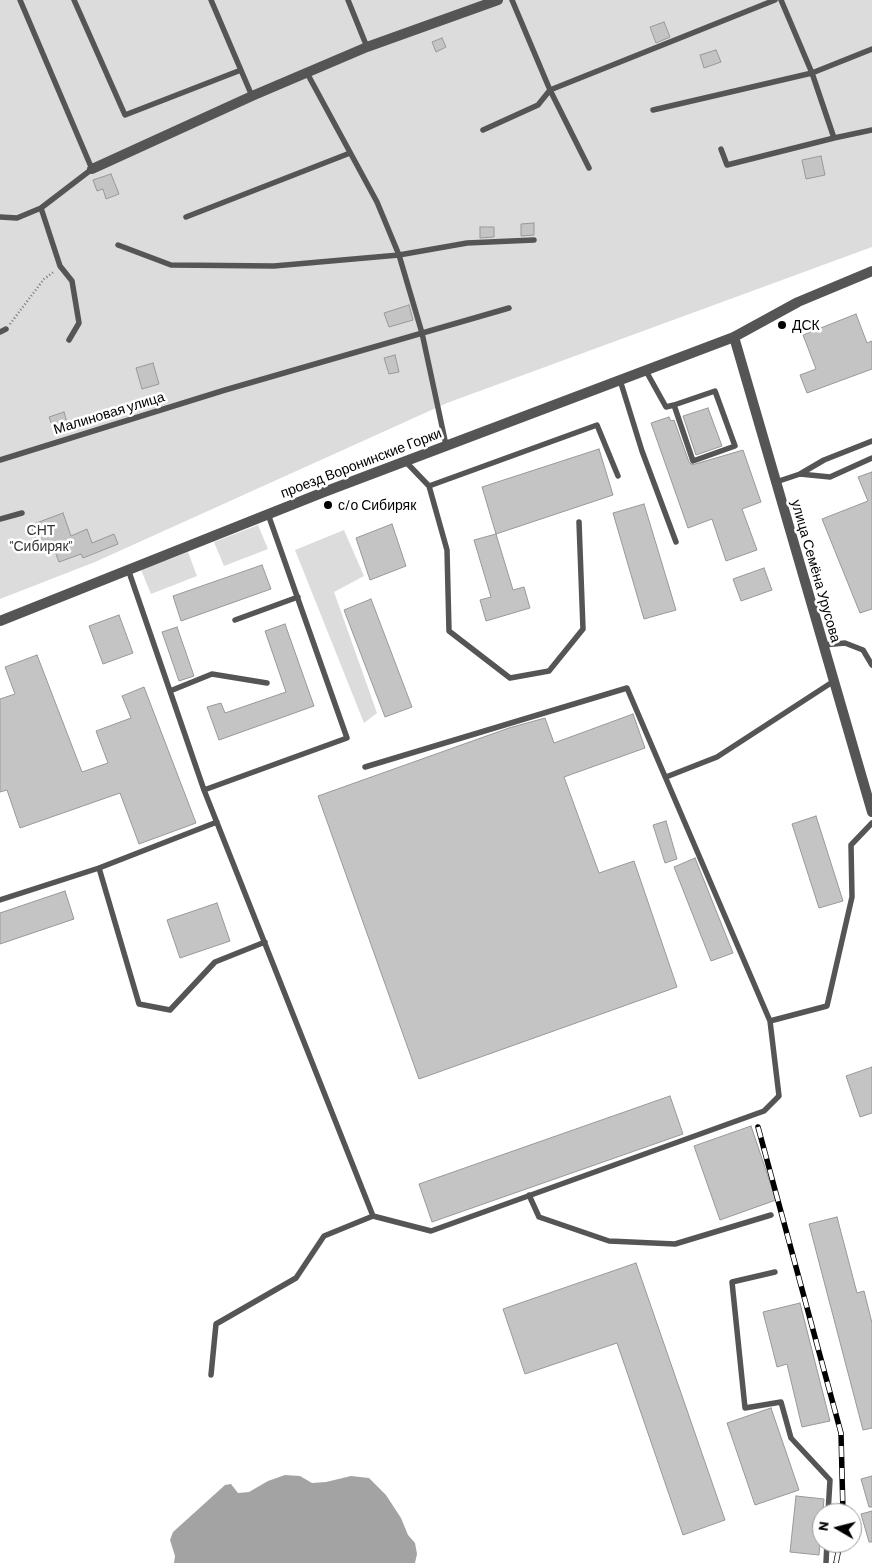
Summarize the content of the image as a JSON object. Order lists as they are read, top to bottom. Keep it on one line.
{"streets":{"street":["проезд Воронинские Горки","улица Семёна Урусова"],"lane":["Малиновая улица"]},"crossings":[["проезд Воронинские Горки","улица Семёна Урусова"]],"parks":["СНТ \"Сибиряк\""],"places":["ДСК","с/о Сибиряк"],"north":"left"}
